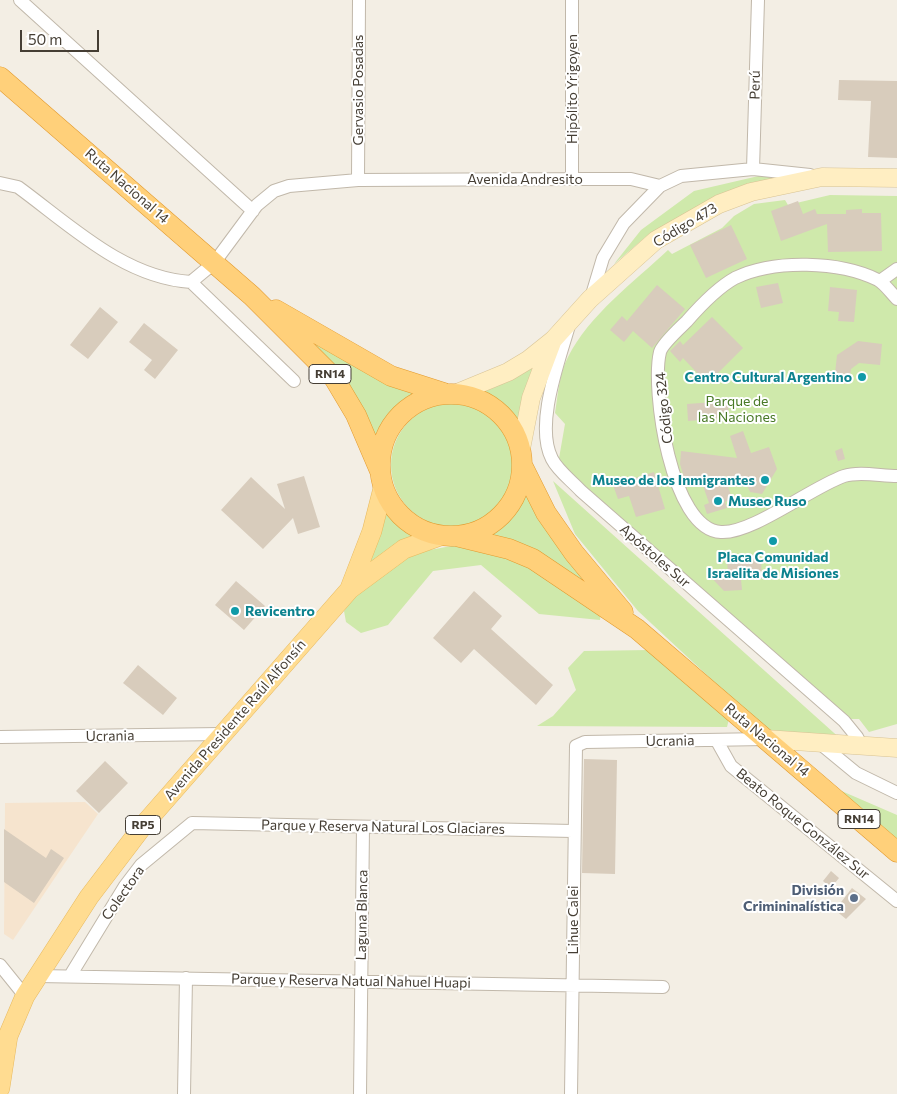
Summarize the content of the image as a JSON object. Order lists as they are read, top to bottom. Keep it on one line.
{"streets":{"highway":["Ruta Nacional 14","RN14"],"main road":["Código 473","Avenida Presidente Raúl Alfonsín","RP5"],"street":["Perú","Hipólito Yrigoyen","Gervasio Posadas","Avenida Andresito","Código 324","Apóstoles Sur","Ucrania","Beato Roque González Sur","Parque y Reserva Natural Los Glaciares","Colectora","Laguna Blanca","Lihue Calei","Parque y Reserva Natual Nahuel Huapi"]},"crossings":[["Hipólito Yrigoyen","Avenida Andresito"],["Gervasio Posadas","Avenida Andresito"],["Avenida Andresito","Ruta Nacional 14"],["Ruta Nacional 14","RN14"],["Ruta Nacional 14","Avenida Presidente Raúl Alfonsín"],["Ruta Nacional 14","Ucrania"],["Código 473","Apóstoles Sur"],["RN14","Avenida Presidente Raúl Alfonsín"],["Avenida Presidente Raúl Alfonsín","Ucrania"],["Avenida Presidente Raúl Alfonsín","Parque y Reserva Natual Nahuel Huapi"],["Ucrania","Beato Roque González Sur"],["Ucrania","Lihue Calei"],["Parque y Reserva Natural Los Glaciares","Colectora"],["Parque y Reserva Natural Los Glaciares","Laguna Blanca"],["Parque y Reserva Natural Los Glaciares","Lihue Calei"],["Colectora","Parque y Reserva Natual Nahuel Huapi"],["Laguna Blanca","Parque y Reserva Natual Nahuel Huapi"],["Lihue Calei","Parque y Reserva Natual Nahuel Huapi"]],"parks":["Parque de las Naciones"],"places":["Centro Cultural Argentino","Museo de los Inmigrantes","Museo Ruso","Placa Comunidad Israelita de Misiones","Revicentro","División Crimininalística"],"scale_bar":"50 m"}
